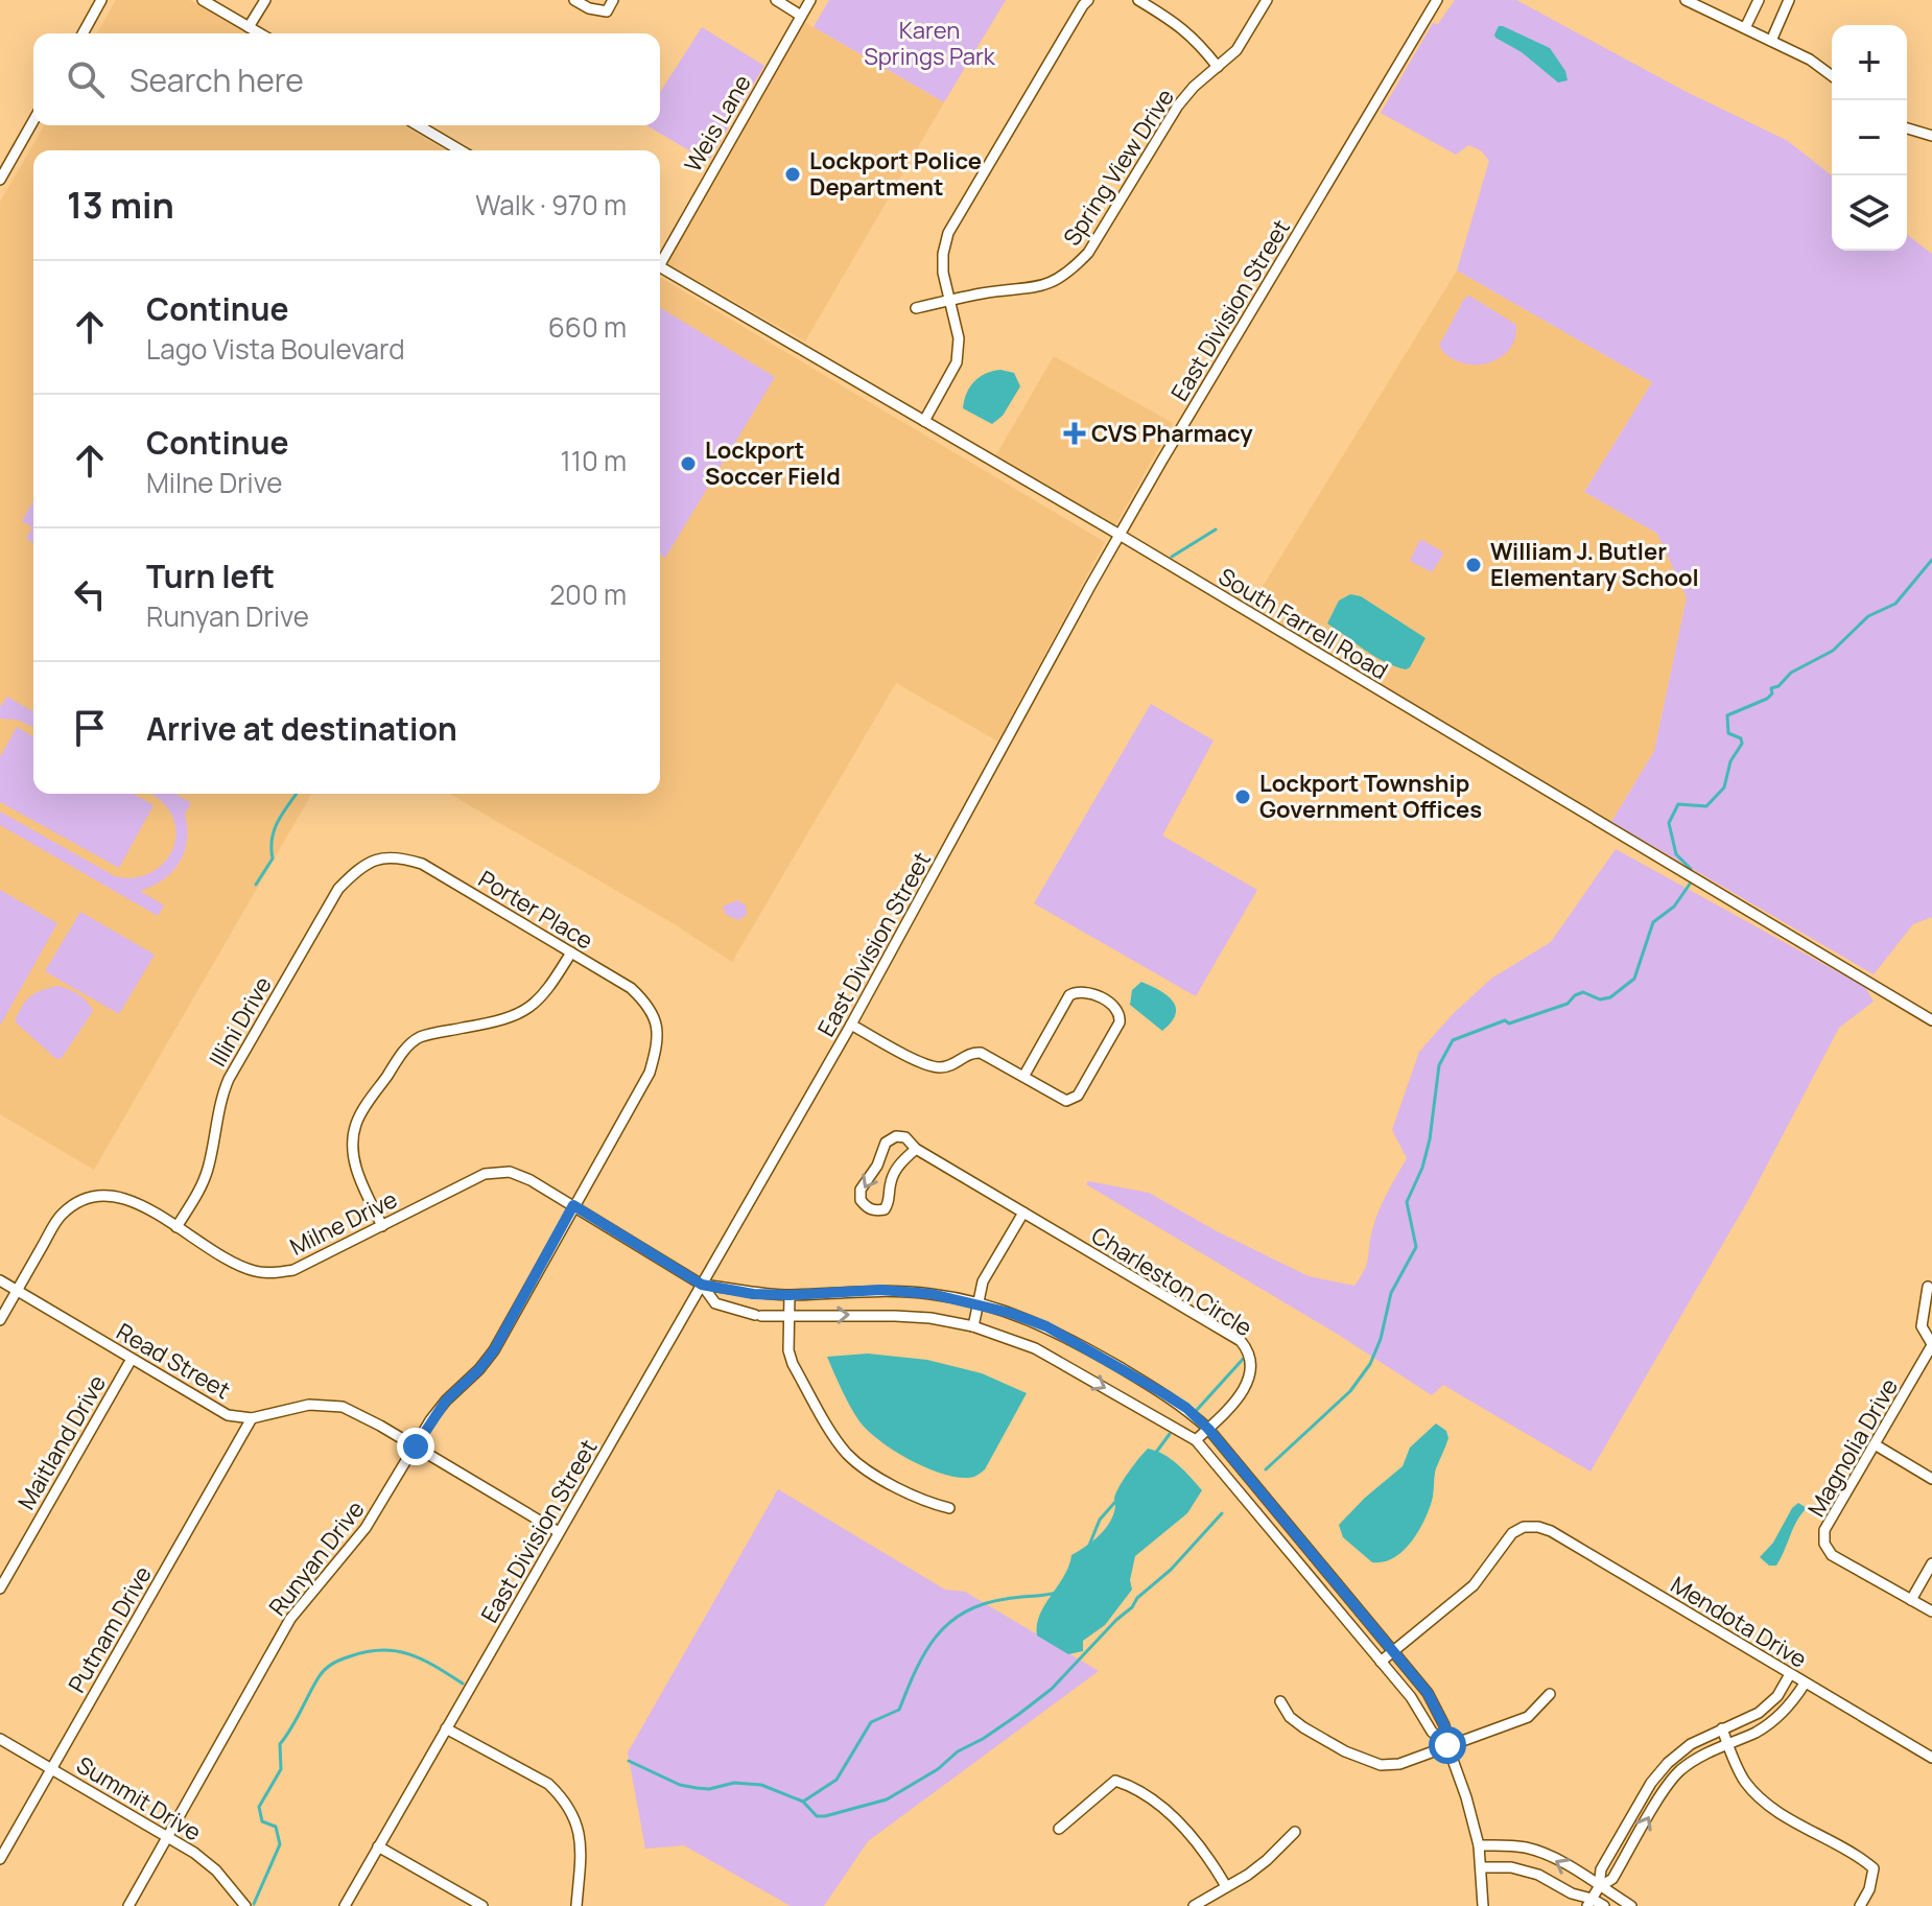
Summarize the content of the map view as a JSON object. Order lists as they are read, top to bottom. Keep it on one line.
{"streets":{"street":["Weis Lane","Spring View Drive","East Division Street","South Farrell Road","Porter Place","Illini Drive","Milne Drive","Charleston Circle","Read Street","Maitland Drive","Magnolia Drive","Runyan Drive","Mendota Drive","Putnam Drive","Summit Drive"]},"crossings":[["East Division Street","South Farrell Road"],["East Division Street","Milne Drive"],["East Division Street","Read Street"],["Porter Place","Illini Drive"],["Porter Place","Runyan Drive"],["Illini Drive","Milne Drive"],["Milne Drive","Read Street"],["Milne Drive","Runyan Drive"],["Read Street","Maitland Drive"],["Read Street","Runyan Drive"],["Read Street","Putnam Drive"],["Runyan Drive","Summit Drive"],["Putnam Drive","Summit Drive"]],"parks":["Karen Springs Park"],"places":{"other":["Lockport Police Department","Lockport Soccer Field","William J. Butler Elementary School","Lockport Township Government Offices"],"health":["CVS Pharmacy"]},"page":{"map_buttons":["+","−"],"search":"Search here","heading":["13 min","Walk · 970 m"],"list":[["Continue","Lago Vista Boulevard","660 m"],["Continue","Milne Drive","110 m"],["Turn left","Runyan Drive","200 m"],"Arrive at destination"]}}
